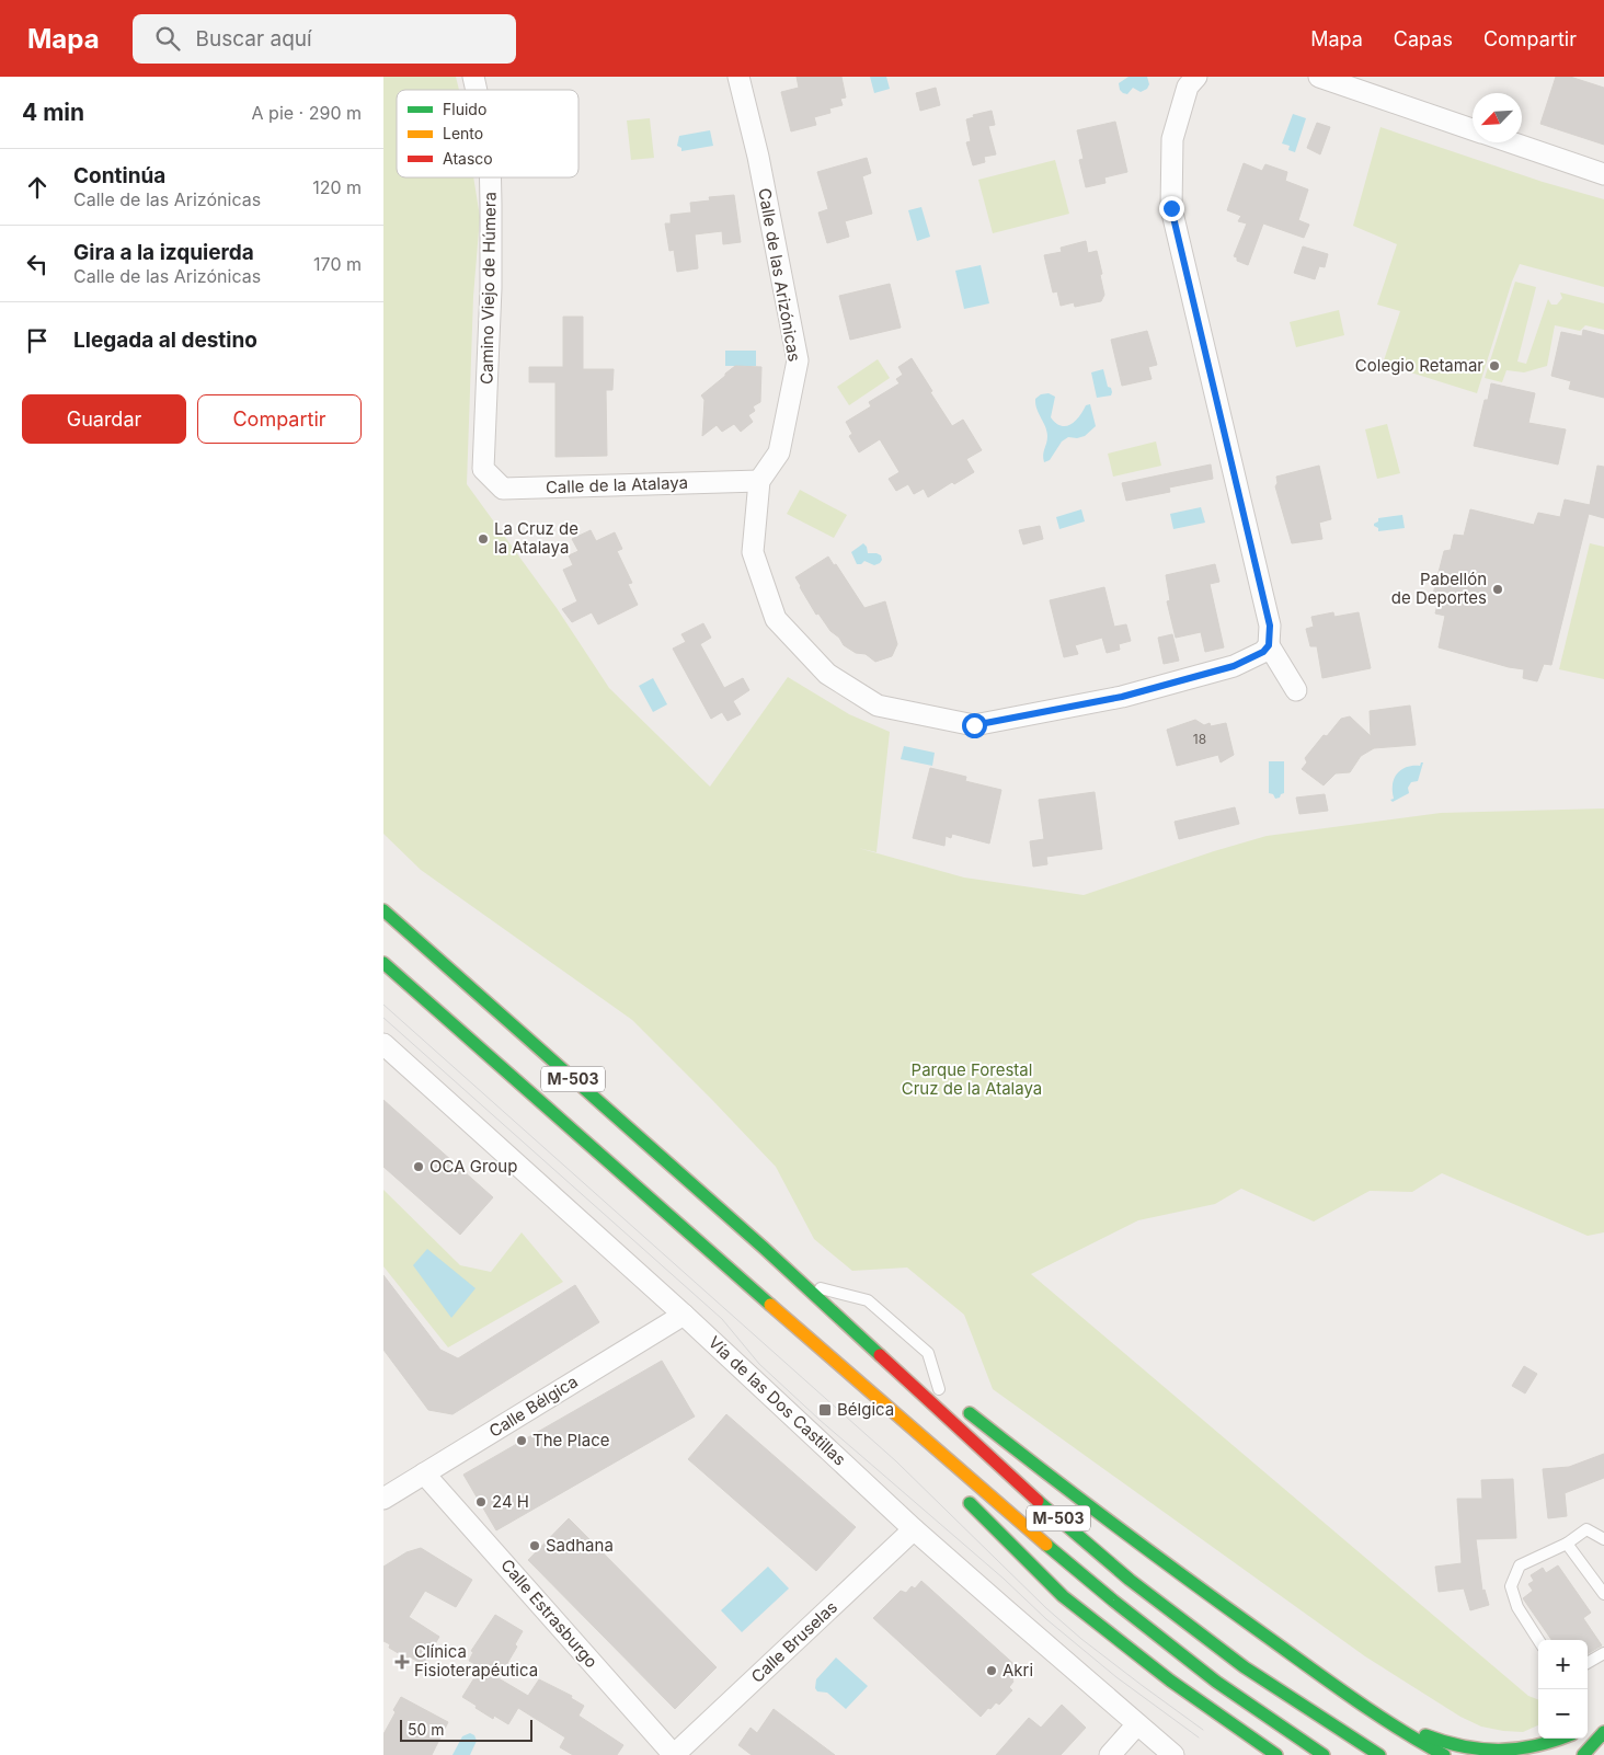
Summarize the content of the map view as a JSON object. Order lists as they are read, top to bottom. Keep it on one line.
{"streets":{"highway":["M-503"],"street":["Calle de las Arizónicas","Camino Viejo de Húmera","Calle de la Atalaya","Vía de las Dos Castillas","Calle Bélgica","Calle Estrasburgo","Calle Bruselas"]},"crossings":[["Calle de las Arizónicas","Calle de la Atalaya"],["Camino Viejo de Húmera","Calle de la Atalaya"],["Vía de las Dos Castillas","Calle Bélgica"],["Vía de las Dos Castillas","Calle Bruselas"],["Calle Bélgica","Calle Estrasburgo"],["Calle Estrasburgo","Calle Bruselas"]],"parks":["Parque Forestal Cruz de la Atalaya"],"places":{"other":["Colegio Retamar","La Cruz de la Atalaya","Pabellón de Deportes","OCA Group","The Place","24 H","Sadhana","Akri"],"transit":["Bélgica"],"health":["Clínica Fisioterapéutica"]},"house_numbers":["18"],"legend":["Fluido","Lento","Atasco"],"scale_bar":"50 m","north":"bottom left","page":{"header":"Mapa","search":"Buscar aquí","nav":["Mapa","Capas","Compartir"],"heading":["4 min","A pie · 290 m"],"list":[["Continúa","Calle de las Arizónicas","120 m"],["Gira a la izquierda","Calle de las Arizónicas","170 m"],"Llegada al destino"],"buttons":["Guardar","Compartir"],"map_buttons":["+","−"],"scale":"50 m"}}
